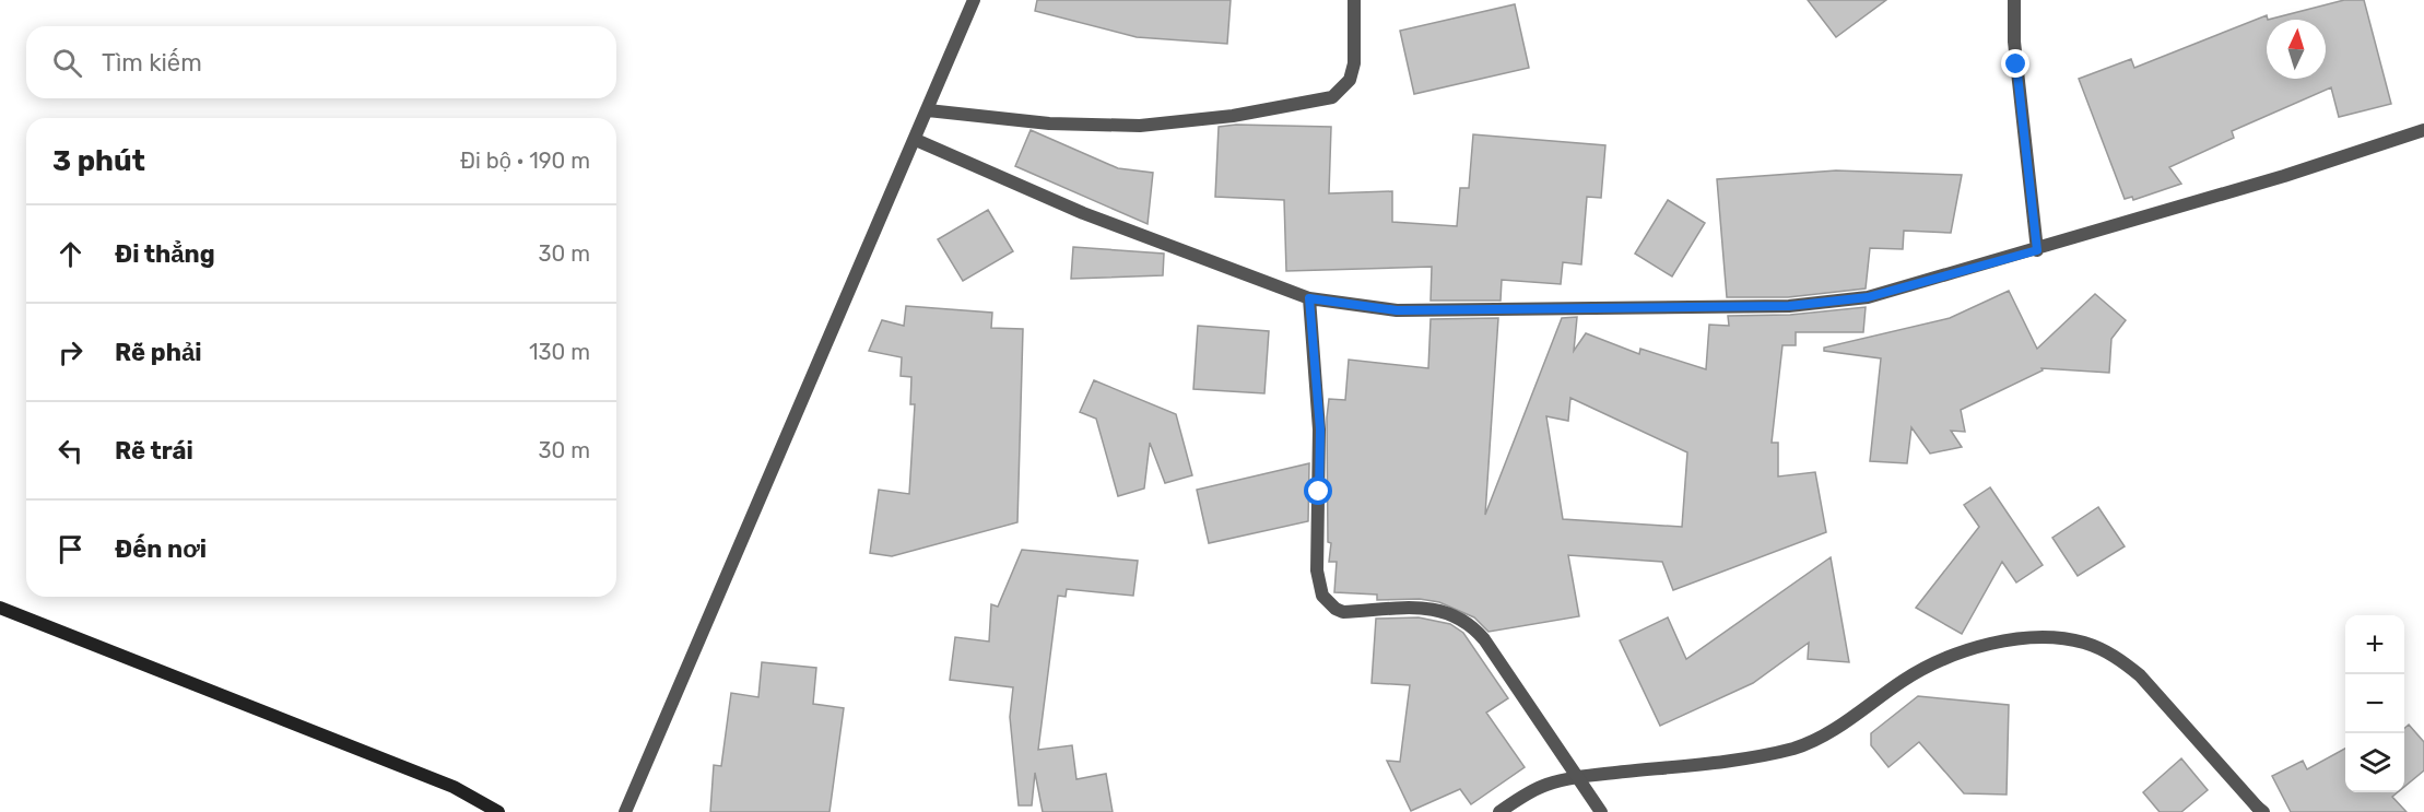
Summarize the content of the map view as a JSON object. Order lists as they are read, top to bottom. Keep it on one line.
{"north":"top","page":{"search":"Tìm kiếm","heading":["3 phút","Đi bộ · 190 m"],"list":[["Đi thẳng","30 m"],["Rẽ phải","130 m"],["Rẽ trái","30 m"],"Đến nơi"],"map_buttons":["+","−"]}}
